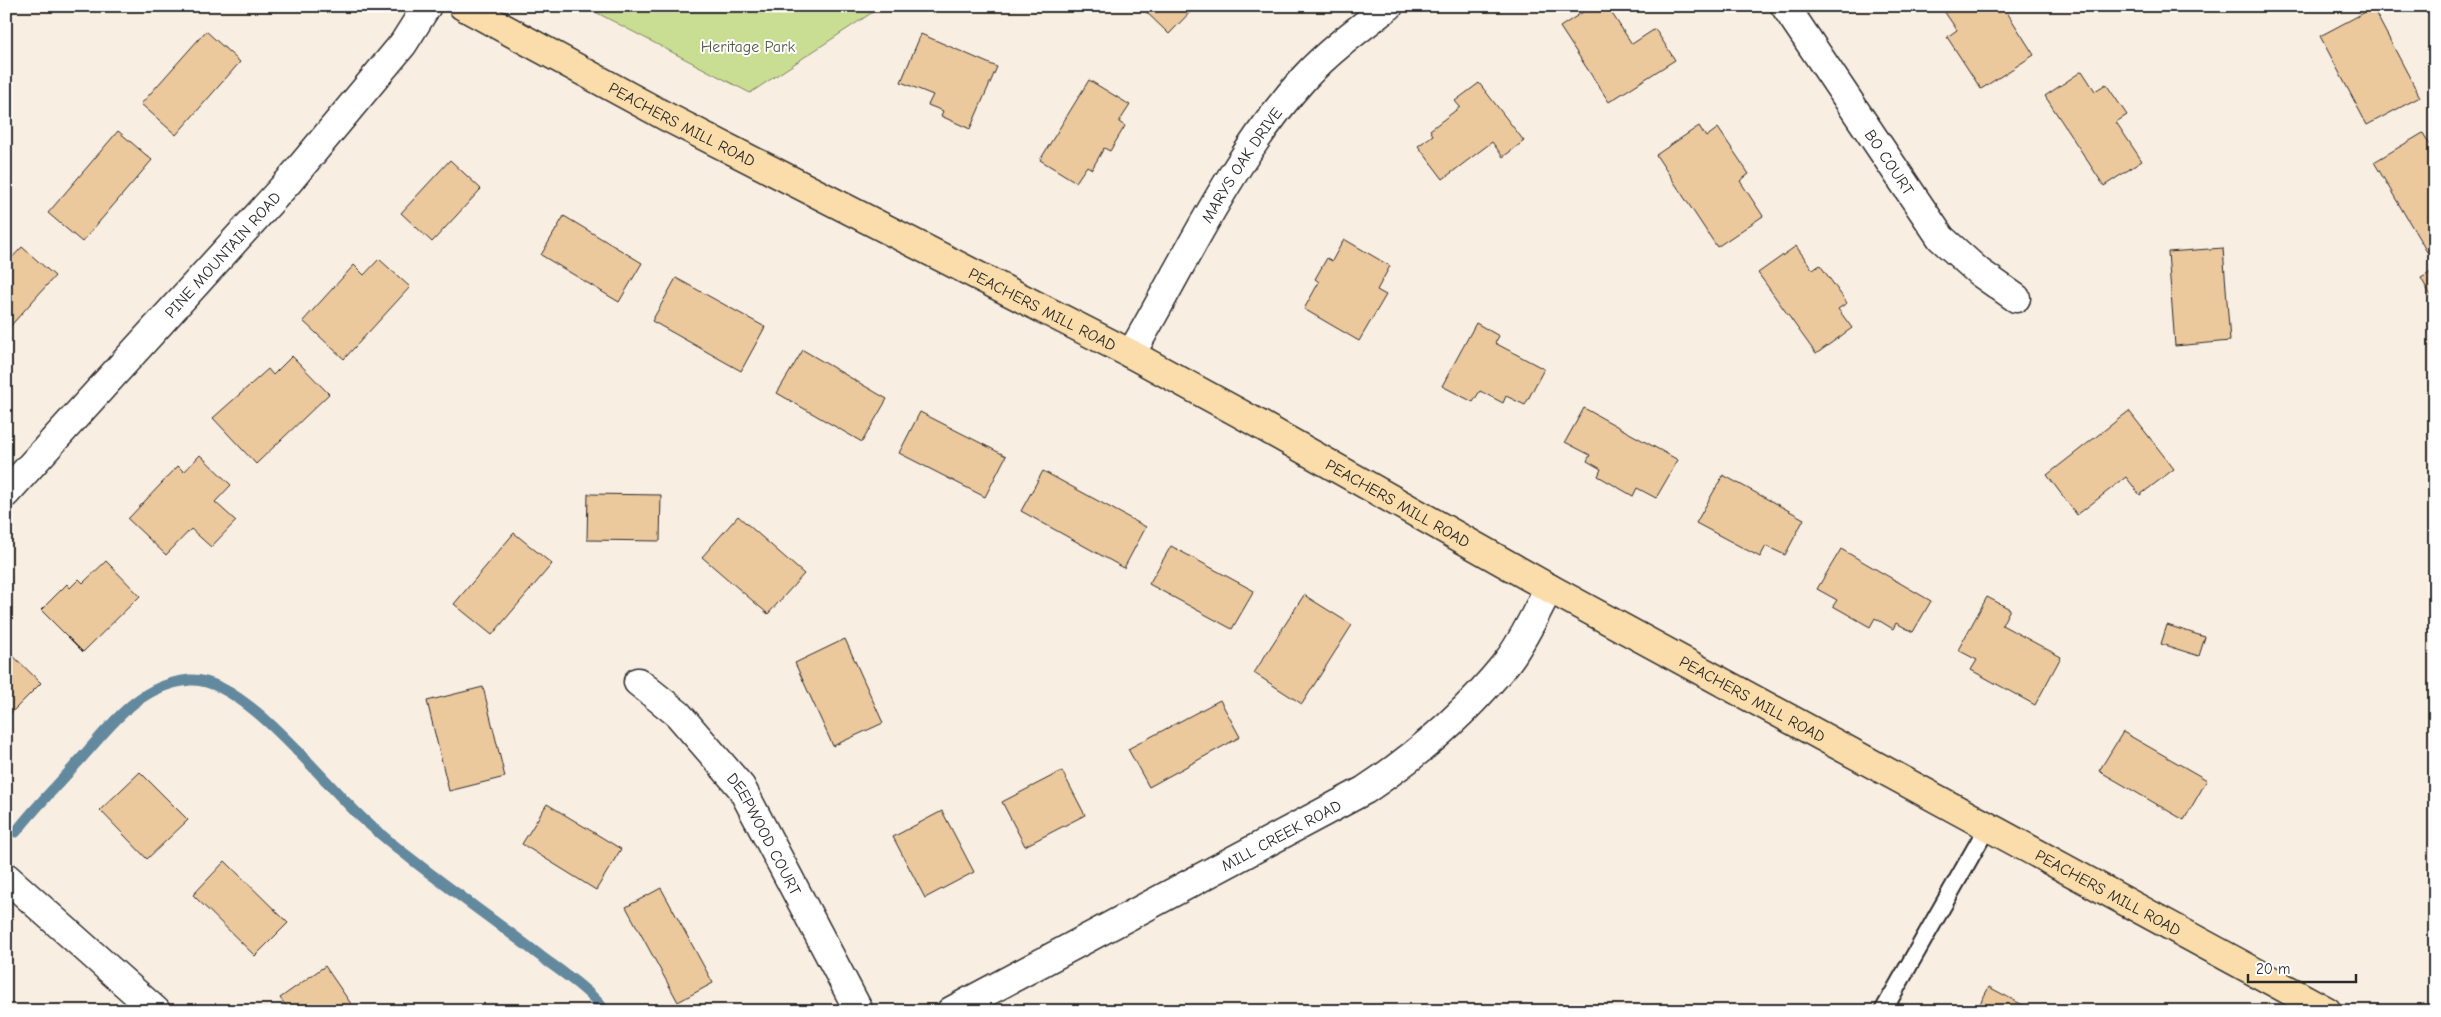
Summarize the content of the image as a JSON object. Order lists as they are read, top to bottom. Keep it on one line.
{"streets":{"main road":["PEACHERS MILL ROAD"],"street":["BO COURT","MARYS OAK DRIVE","PINE MOUNTAIN ROAD","DEEPWOOD COURT","MILL CREEK ROAD"]},"crossings":[["PEACHERS MILL ROAD","MARYS OAK DRIVE"],["PEACHERS MILL ROAD","MILL CREEK ROAD"]],"parks":["Heritage Park"],"scale_bar":"20 m"}
